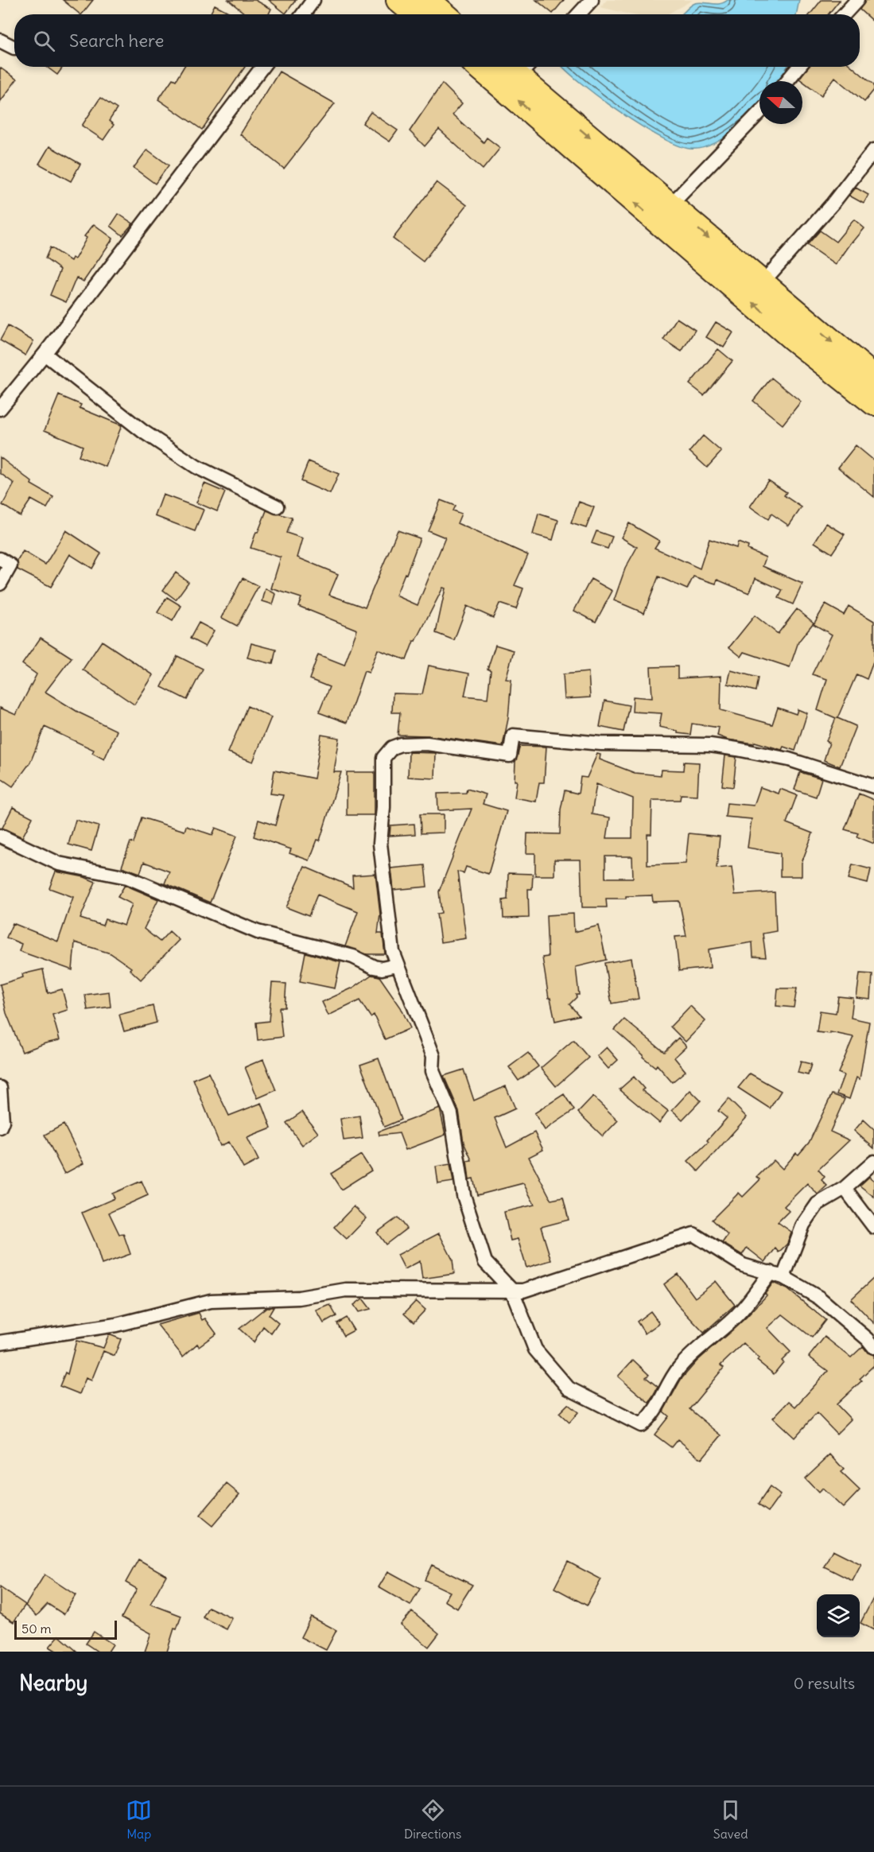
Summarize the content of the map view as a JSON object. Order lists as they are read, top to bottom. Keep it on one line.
{"scale_bar":"50 m","north":"left","page":{"search":"Search here","scale":"50 m","heading":["Nearby","0 results"],"nav":["Map","Directions","Saved"]}}
